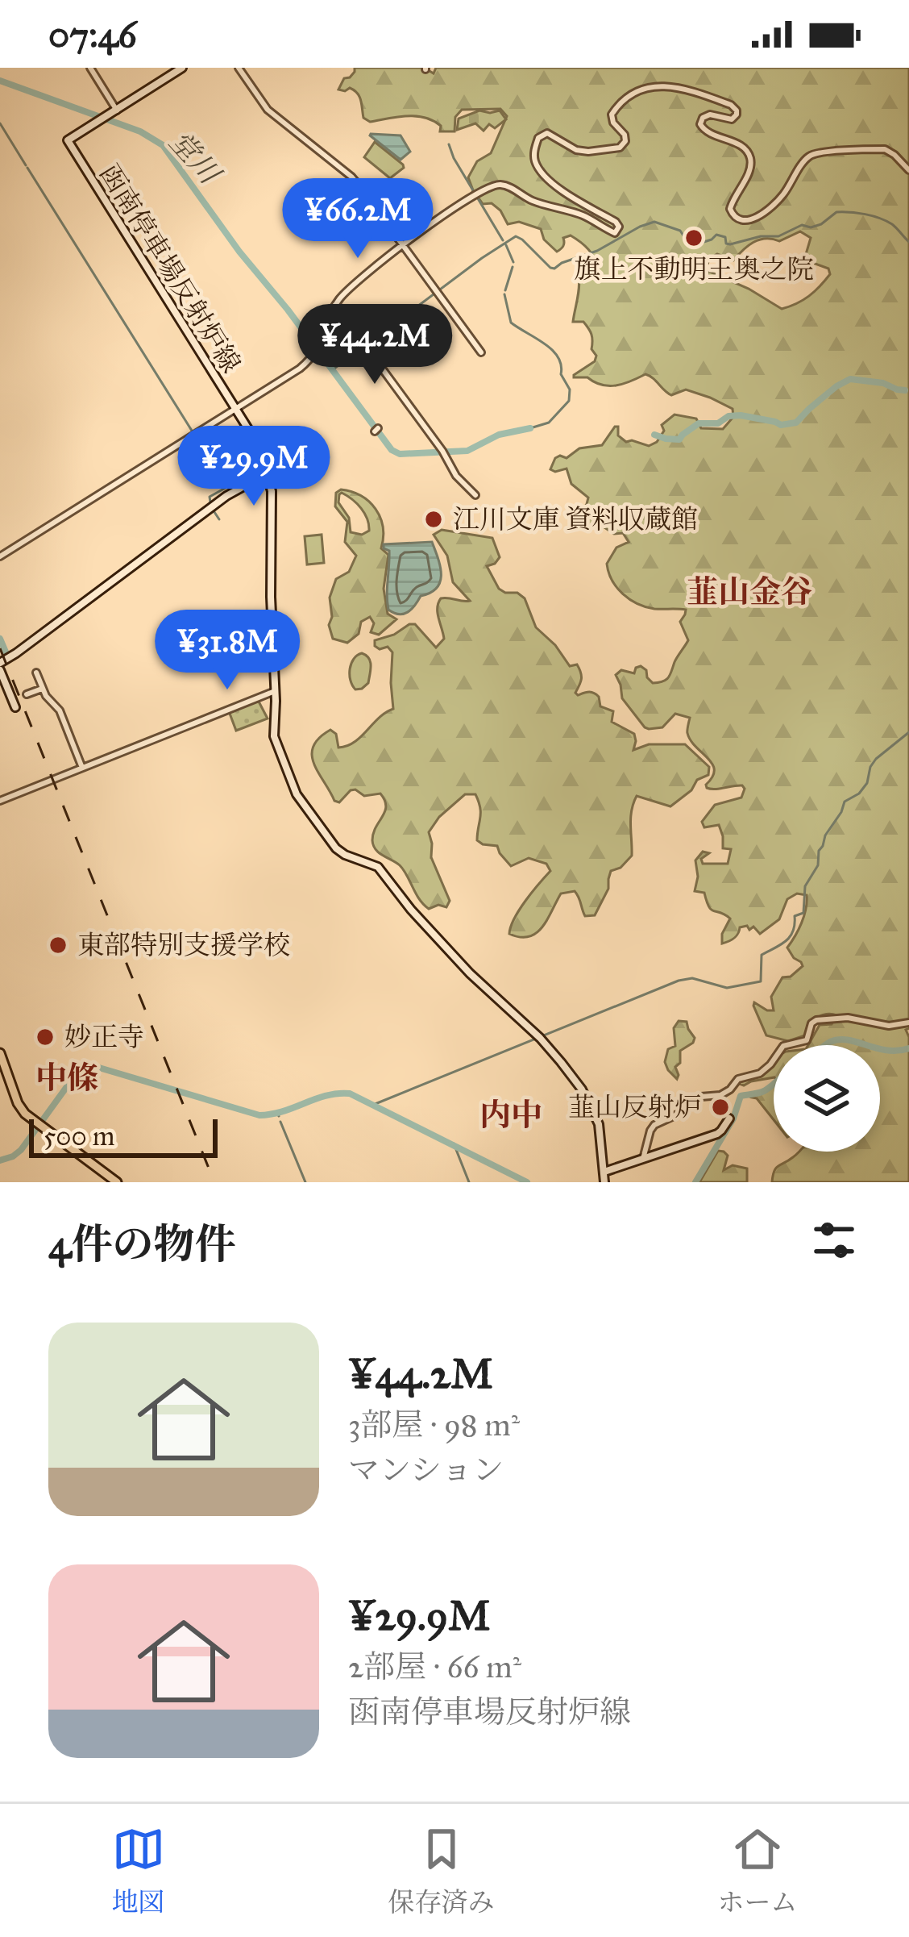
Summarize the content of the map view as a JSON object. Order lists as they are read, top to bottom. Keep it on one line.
{"streets":{"main road":["函南停車場反射炉線"]},"districts":["韮山金谷","中條","内中"],"water":["堂川"],"places":["旗上不動明王奥之院","江川文庫 資料収蔵館","東部特別支援学校","妙正寺","韮山反射炉"],"scale_bar":"500 m","page":{"status":"07:46","price":["¥66.2M","¥44.2M","¥29.9M","¥31.8M"],"scale":"500 m","heading":"4件の物件","list":[{"name":"¥44.2M","note":"3部屋 · 98 m² · マンション"},{"name":"¥29.9M","note":"2部屋 · 66 m² · 函南停車場反射炉線"}],"tabs":["地図","保存済み","ホーム"]}}
